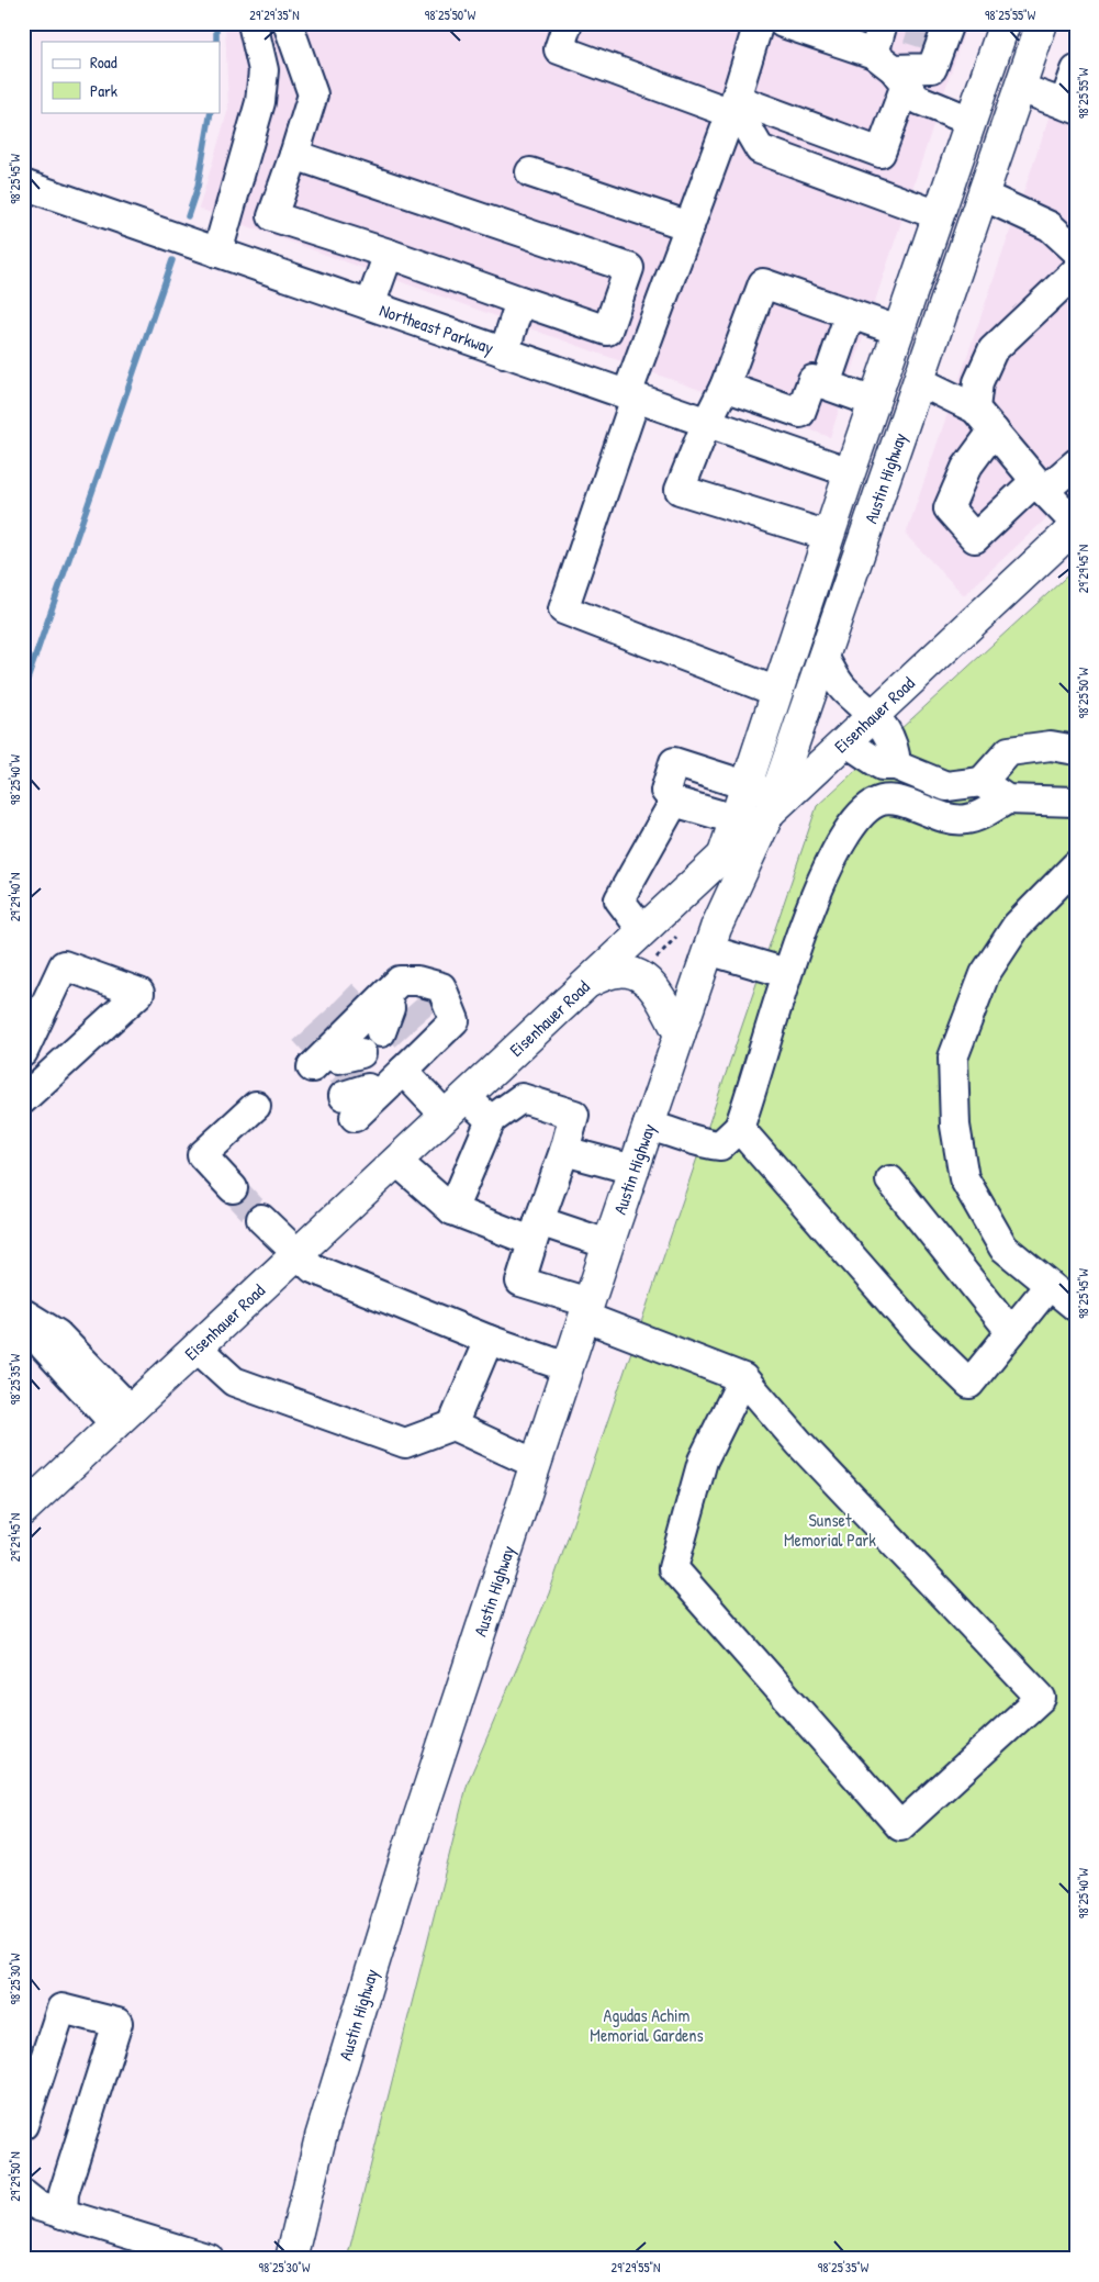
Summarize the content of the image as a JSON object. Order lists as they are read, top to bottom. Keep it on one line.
{"streets":{"main road":["Austin Highway","Eisenhauer Road"],"street":["Northeast Parkway"]},"crossings":[["Northeast Parkway","Austin Highway"],["Austin Highway","Eisenhauer Road"]],"parks":["Sunset Memorial Park","Agudas Achim Memorial Gardens"],"legend":["Road","Park"],"coordinates":["29°29'35\"N","98°25'50\"W","98°25'55\"W","98°25'45\"W","29°29'45\"N","98°25'40\"W","29°29'40\"N","98°25'35\"W","98°25'30\"W","29°29'50\"N","29°29'55\"N"]}
